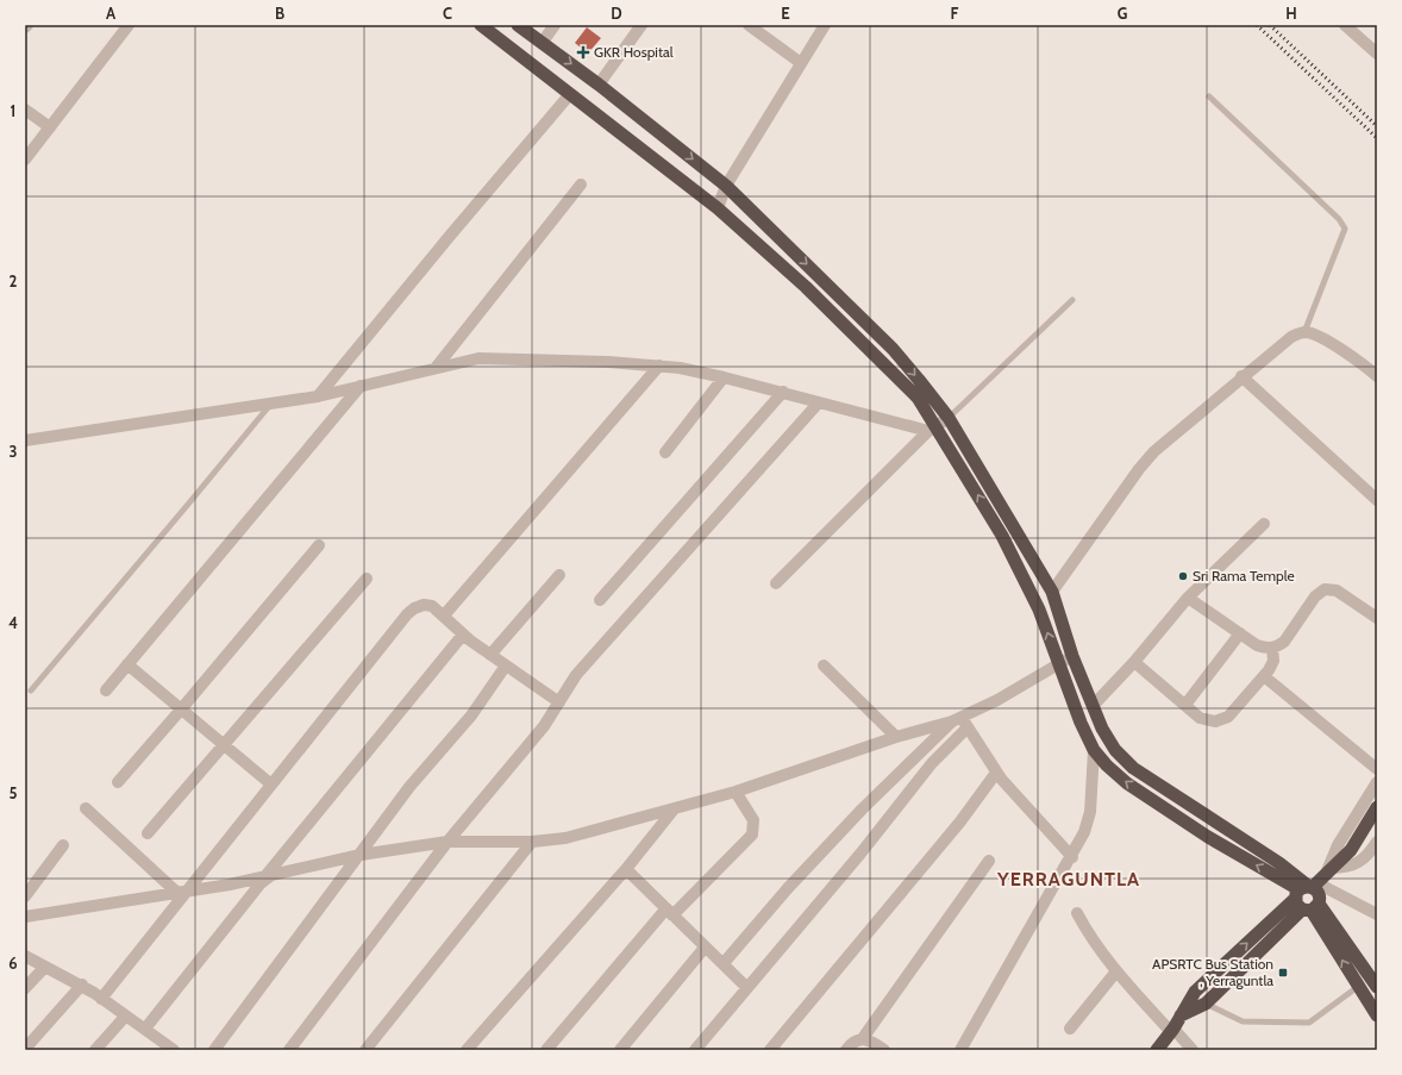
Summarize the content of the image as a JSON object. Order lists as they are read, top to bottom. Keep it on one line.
{"districts":["YERRAGUNTLA"],"places":{"health":["GKR Hospital"],"other":["Sri Rama Temple"],"transit":["APSRTC Bus Station , Yerraguntla"]},"grid":{"columns":["A","B","C","D","E","F","G","H"],"rows":["1","2","3","4","5","6"]}}
